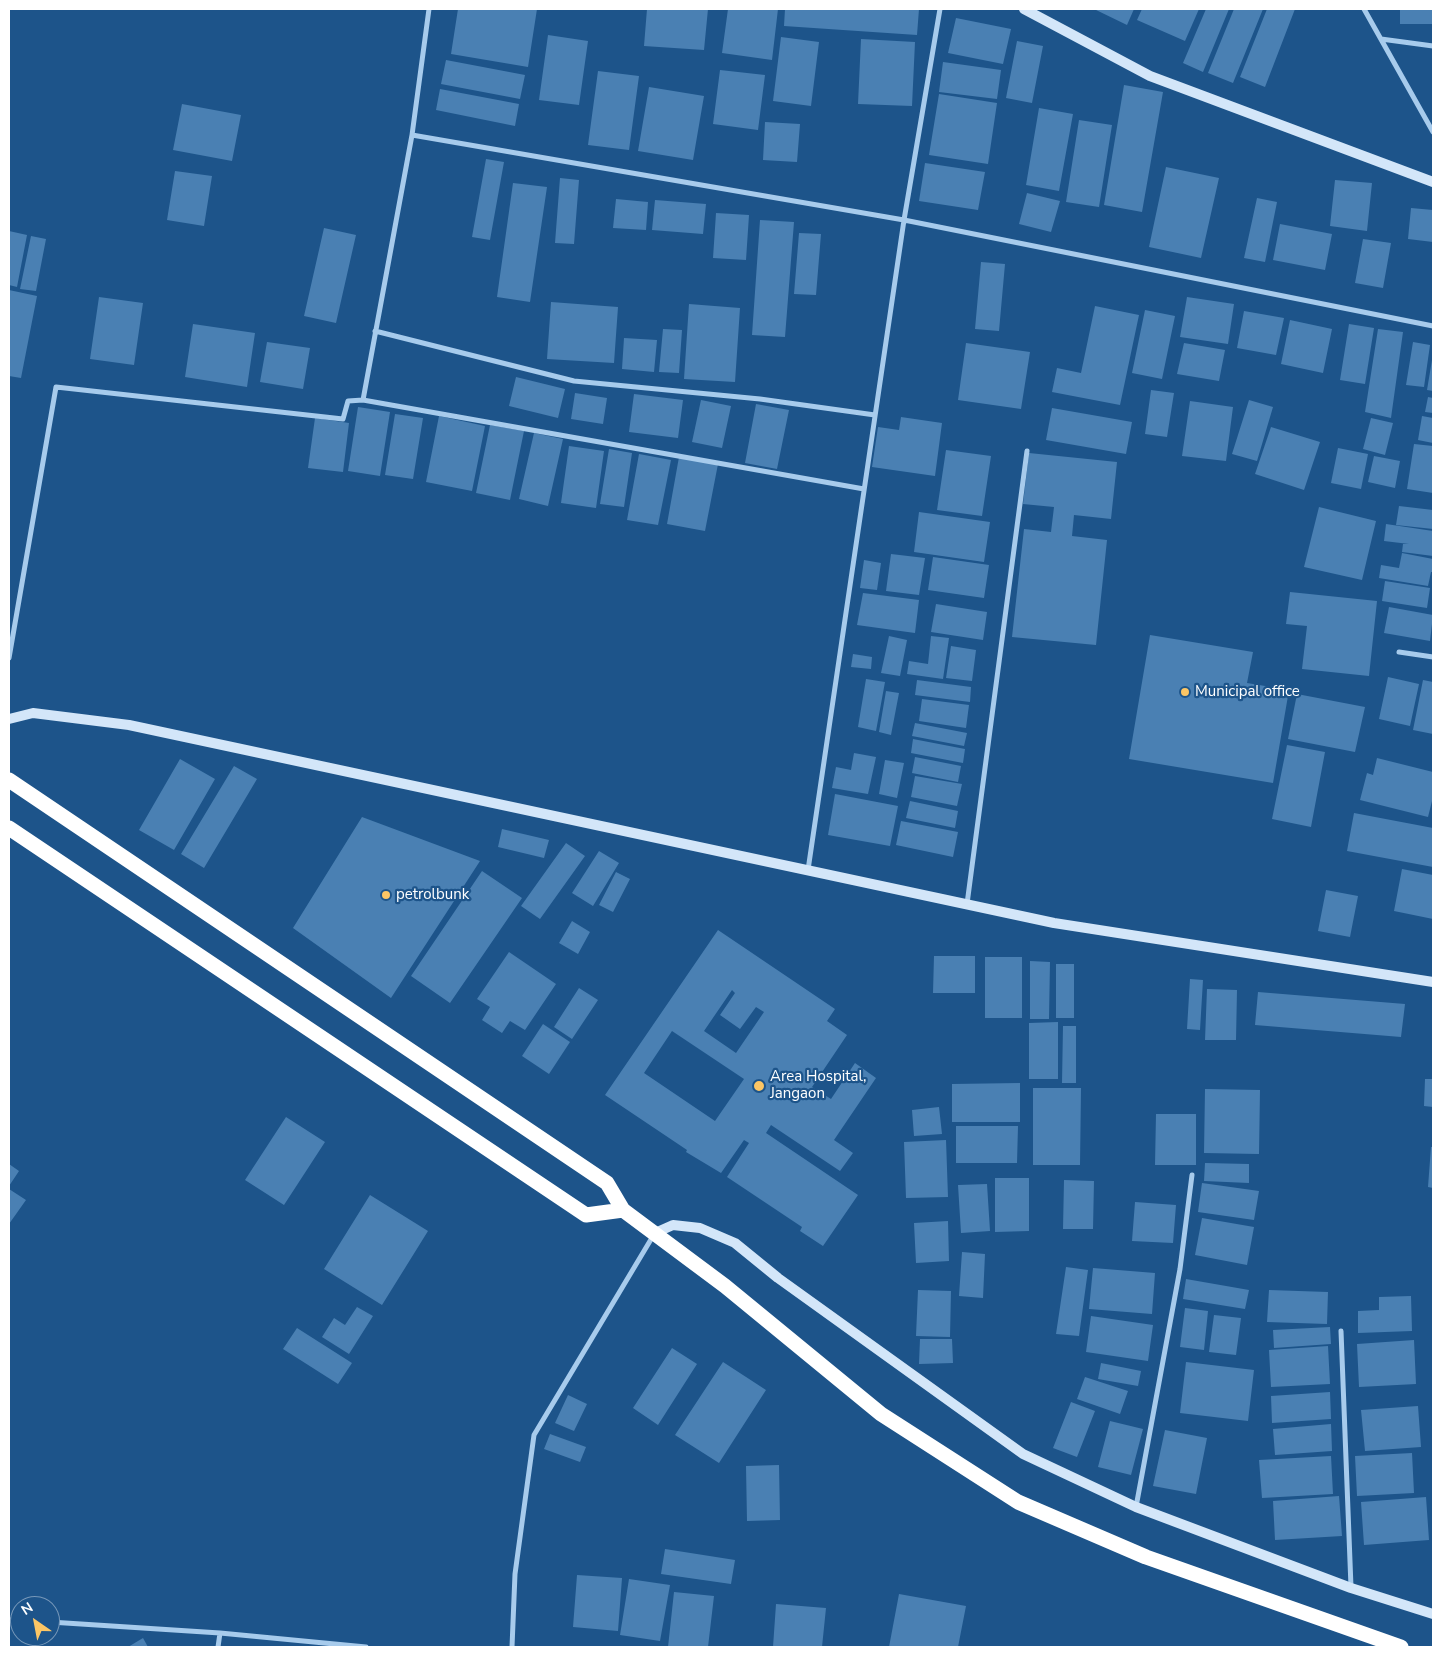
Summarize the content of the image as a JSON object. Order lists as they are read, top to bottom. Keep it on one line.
{"places":["Municipal office","petrolbunk","Area Hospital, Jangaon"],"north":"top left"}
